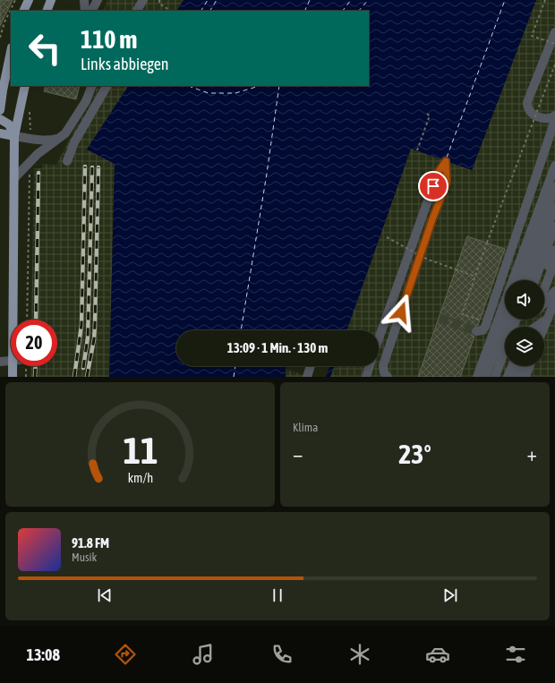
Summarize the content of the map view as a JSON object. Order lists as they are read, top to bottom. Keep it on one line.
{"page":{"turn":["110 m","Links abbiegen"],"limit":"20","trip":"13:09 · 1 Min. · 130 m","tile":"Klima","heat":["−","23°","+"],"song":["91.8 FM","Musik"],"tabs":"13:08","gauge":["11","km/h"]}}
